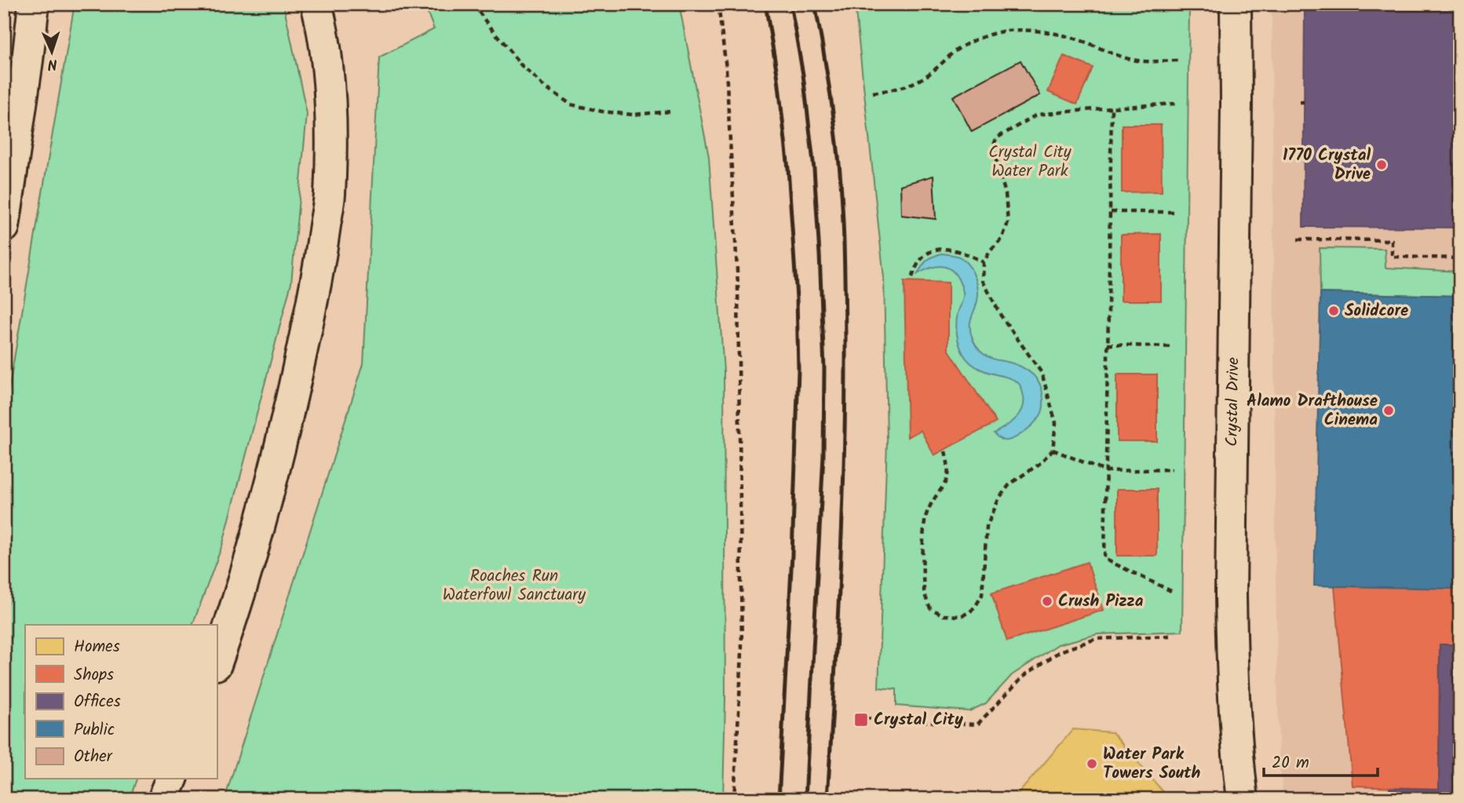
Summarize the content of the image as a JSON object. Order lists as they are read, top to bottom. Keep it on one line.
{"streets":{"main road":["Crystal Drive"]},"parks":["Crystal City Water Park","Roaches Run Waterfowl Sanctuary"],"places":{"other":["1770 Crystal Drive","Solidcore","Alamo Drafthouse Cinema","Crush Pizza","Water Park Towers South"],"transit":["Crystal City"]},"legend":["Homes","Shops","Offices","Public","Other"],"scale_bar":"20 m","north":"bottom"}
